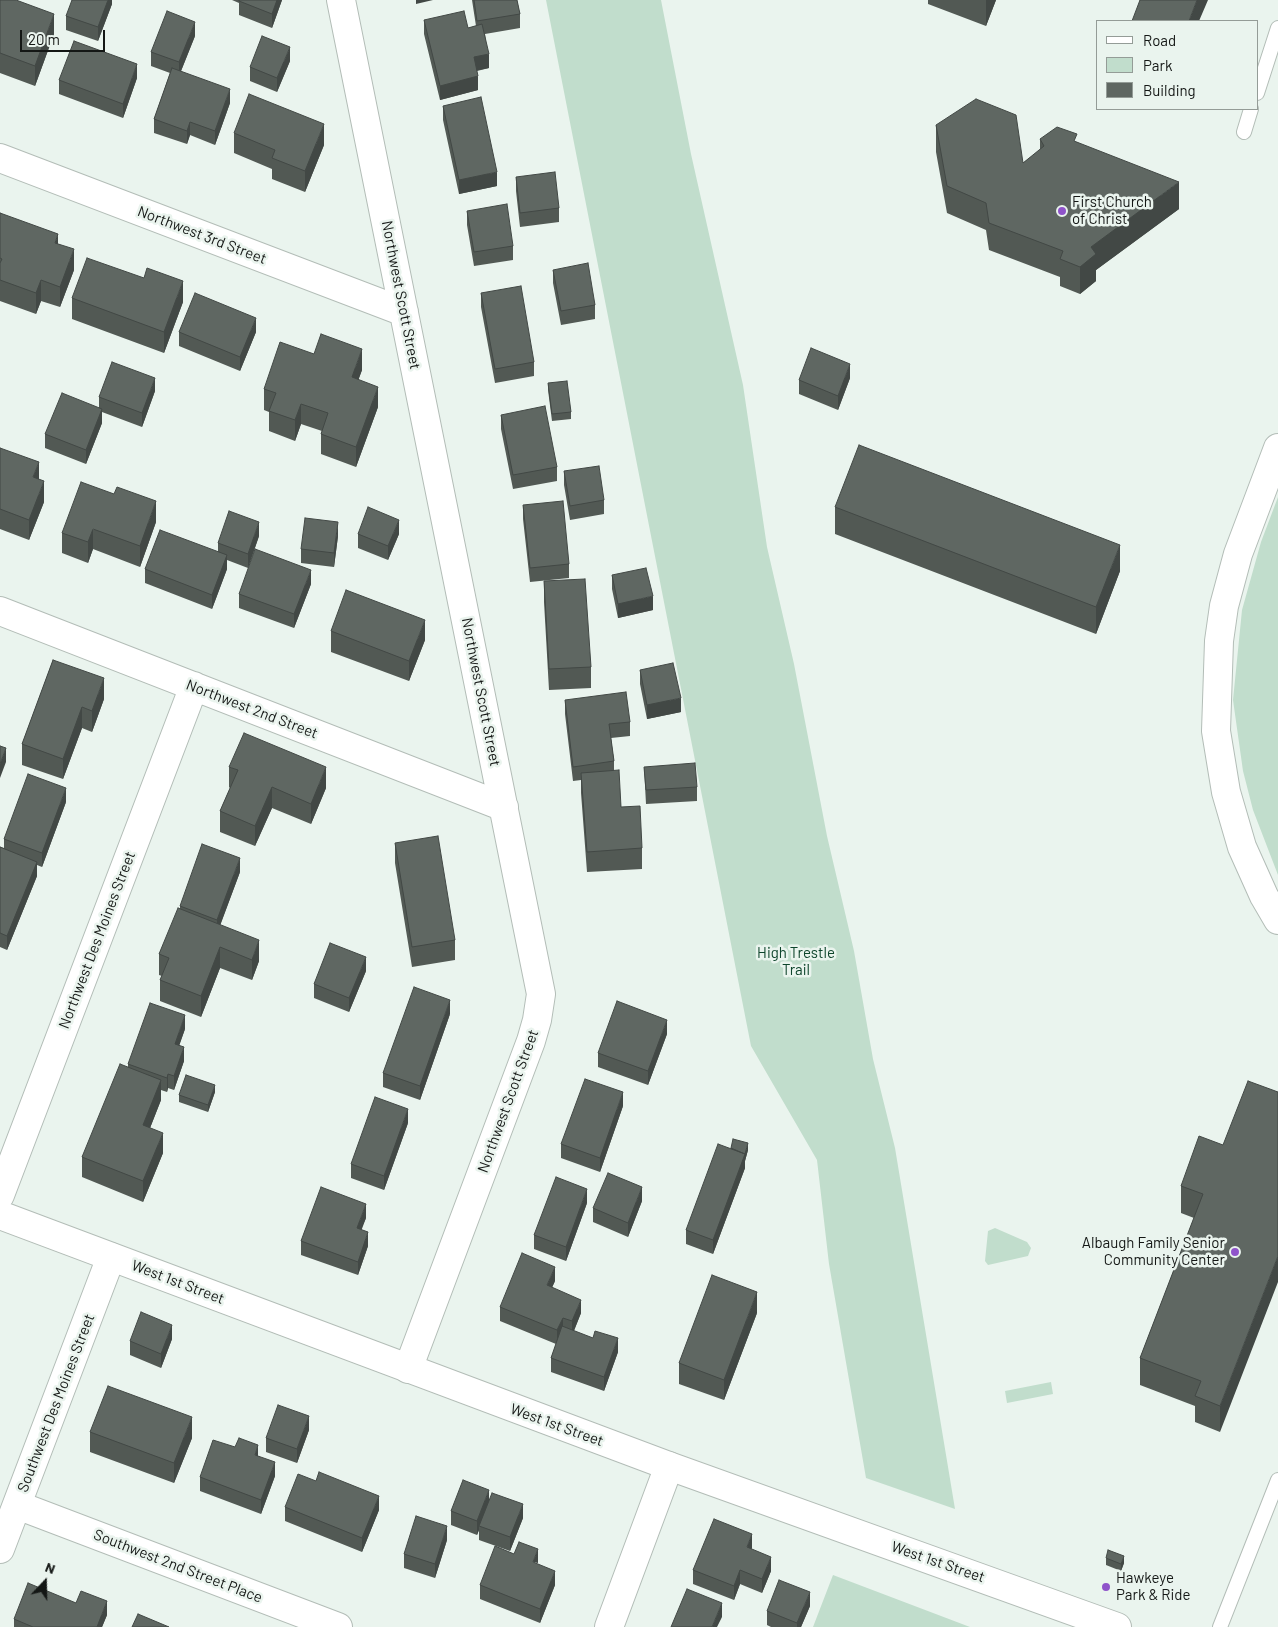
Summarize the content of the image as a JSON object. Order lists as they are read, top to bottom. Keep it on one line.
{"streets":{"street":["Northwest 3rd Street","Northwest Scott Street","Northwest 2nd Street","Northwest Des Moines Street","West 1st Street","Southwest Des Moines Street","Southwest 2nd Street Place"]},"crossings":[["Northwest 3rd Street","Northwest Scott Street"],["Northwest Scott Street","Northwest 2nd Street"],["Northwest Scott Street","West 1st Street"],["Northwest 2nd Street","Northwest Des Moines Street"],["West 1st Street","Southwest Des Moines Street"],["Southwest Des Moines Street","Southwest 2nd Street Place"]],"parks":["High Trestle Trail"],"places":["First Church of Christ","Albaugh Family Senior Community Center","Hawkeye Park & Ride"],"legend":["Road","Park","Building"],"scale_bar":"20 m","north":"top"}
